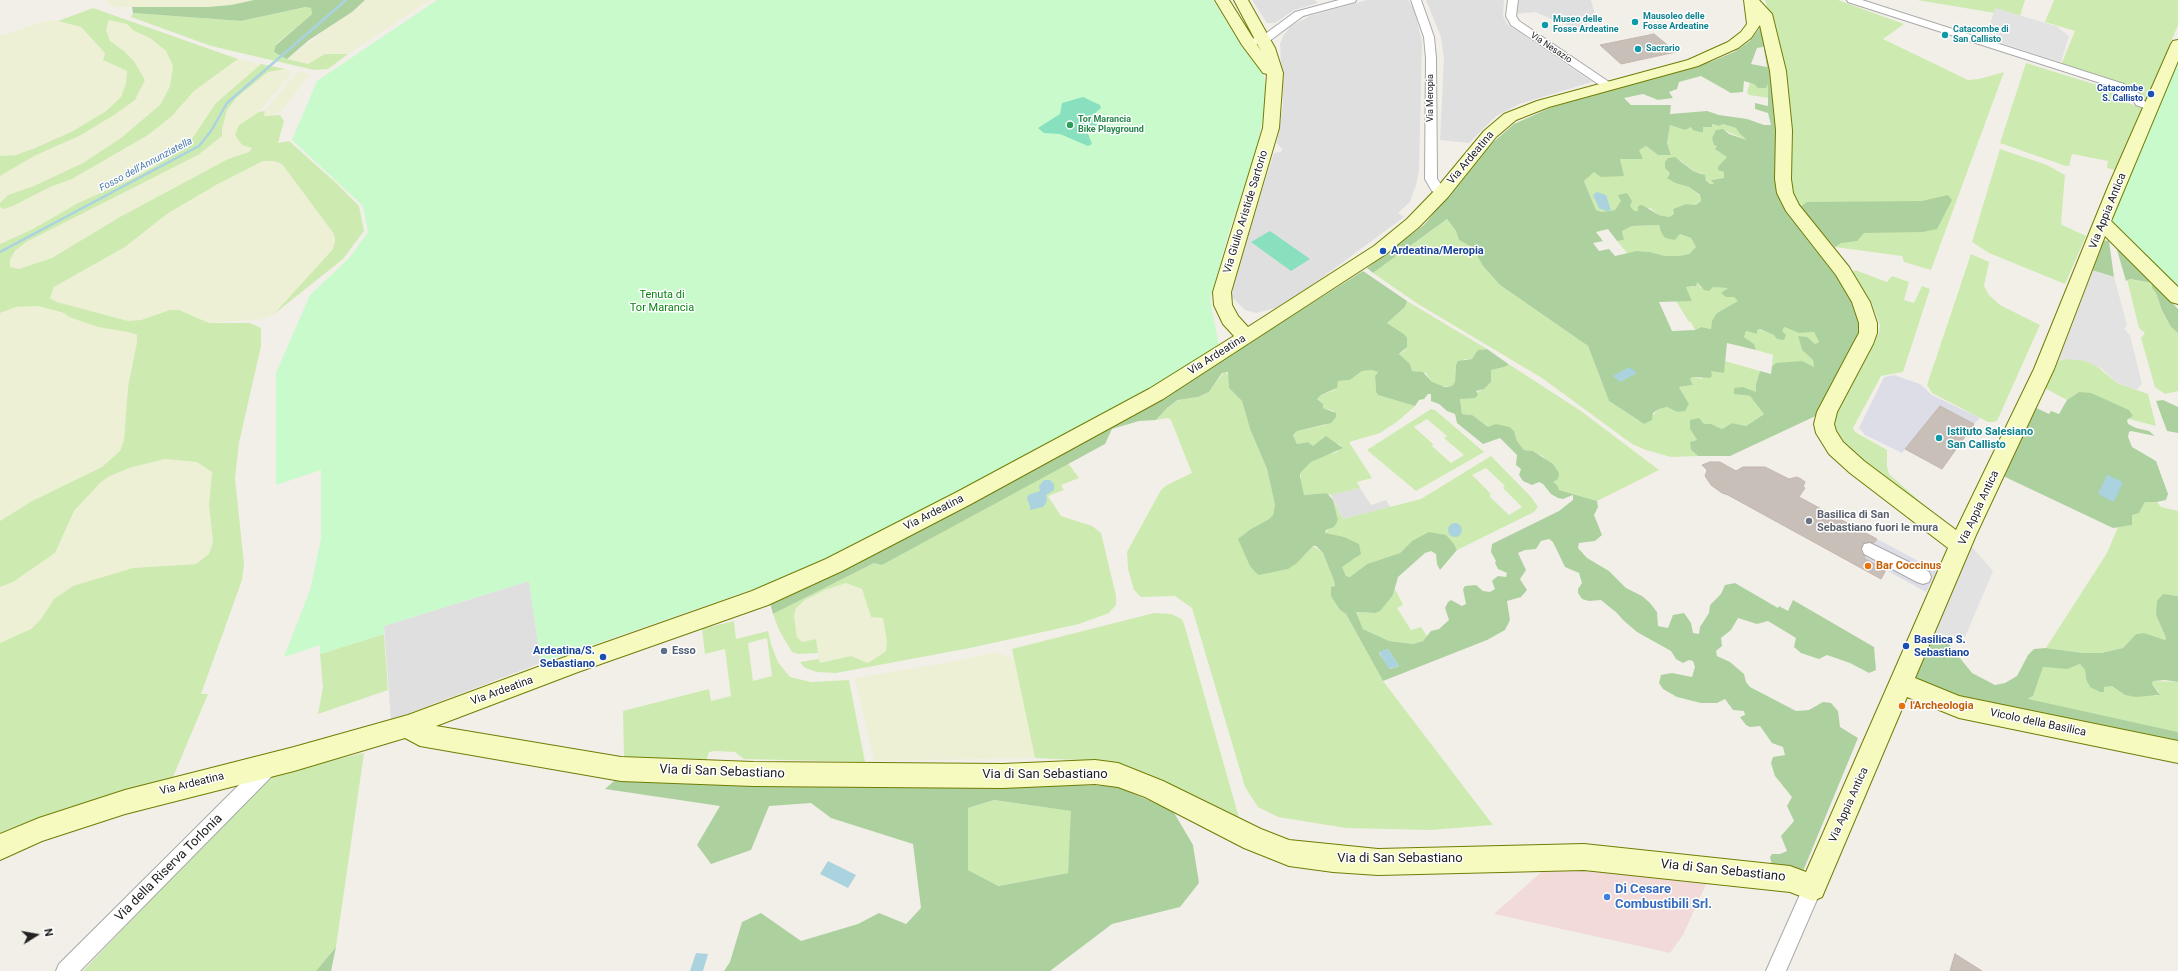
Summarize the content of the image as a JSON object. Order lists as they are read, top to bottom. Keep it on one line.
{"streets":{"main road":["Via Ardeatina","Via Appia Antica","Via Giulio Aristide Sartorio","Vicolo della Basilica","Via di San Sebastiano"],"street":["Via Nesazio","Via Meropia","Via della Riserva Torlonia"]},"crossings":[["Via Nesazio","Via Ardeatina"],["Via Meropia","Via Ardeatina"],["Via Ardeatina","Via Giulio Aristide Sartorio"],["Via Ardeatina","Via di San Sebastiano"],["Via Ardeatina","Via della Riserva Torlonia"],["Via Appia Antica","Vicolo della Basilica"],["Via Appia Antica","Via di San Sebastiano"]],"water":["Fosso dell'Annunziatella"],"parks":["Tenuta di Tor Marancia"],"places":["Mausoleo delle Fosse Ardeatine","Museo delle Fosse Ardeatine","Catacombe di San Callisto","Sacrario","Catacombe S. Callisto","Tor Marancia Bike Playground","Ardeatina/Meropia","Istituto Salesiano San Callisto","Basilica di San Sebastiano fuori le mura","Bar Coccinus","Basilica S. Sebastiano","Esso","Ardeatina/S. Sebastiano","l'Archeologia","Di Cesare Combustibili Srl."],"north":"right"}
